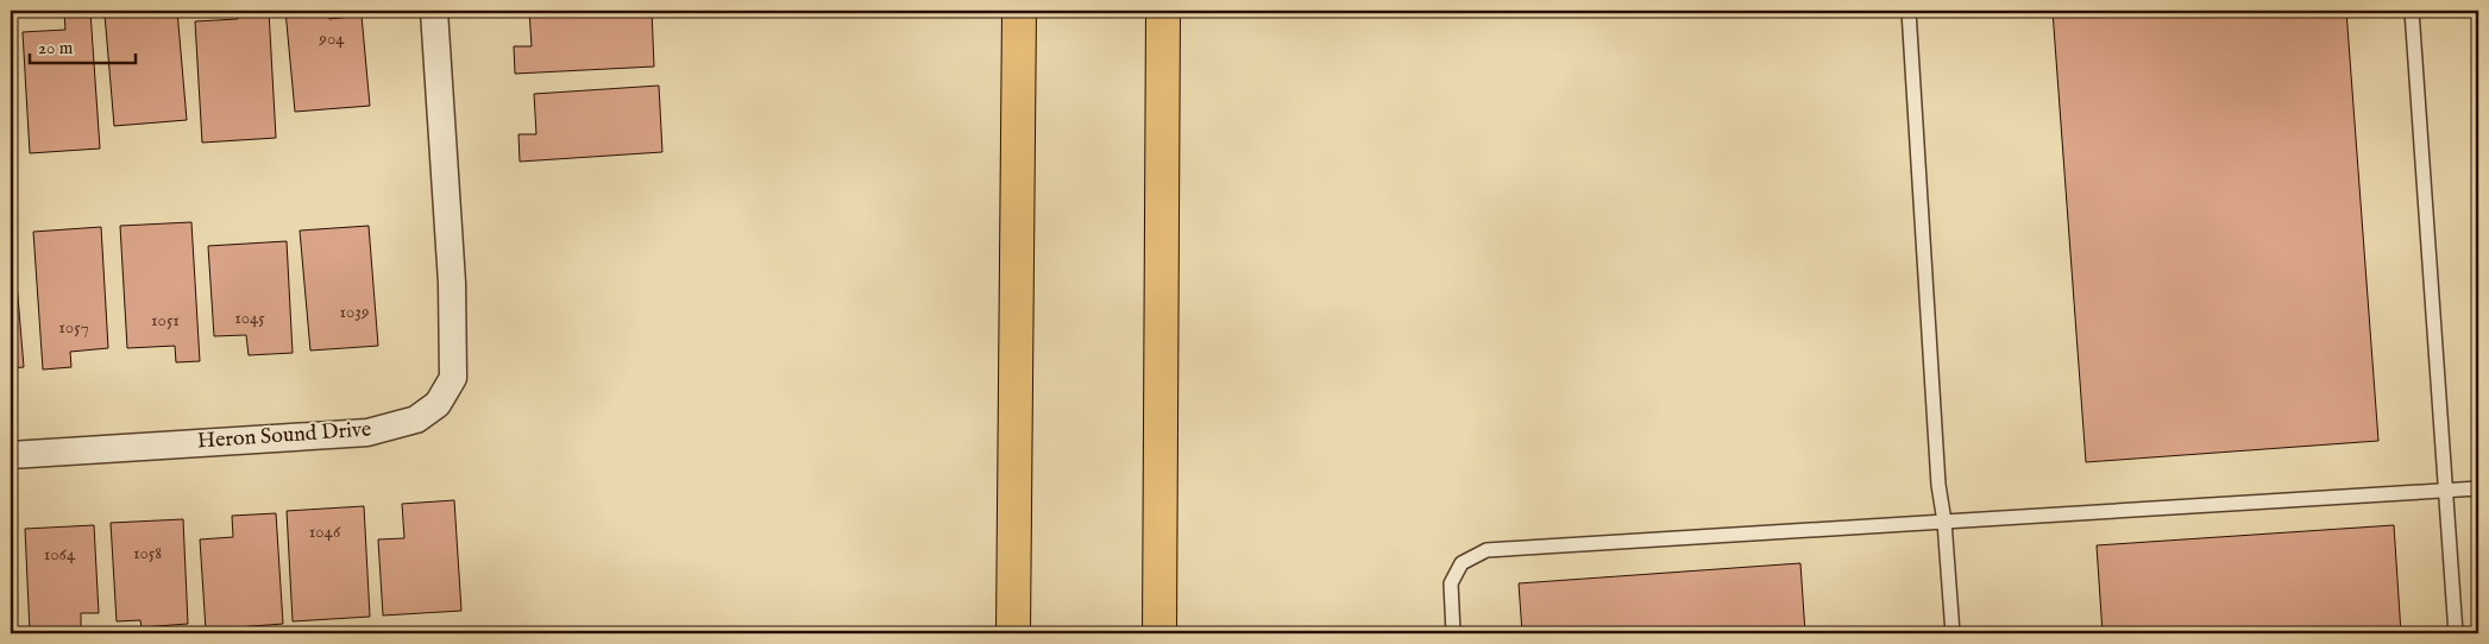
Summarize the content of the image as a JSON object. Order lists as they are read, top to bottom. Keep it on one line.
{"streets":{"street":["Heron Sound Drive"]},"house_numbers":["904","1039","1045","1051","1057","1046","1058","1064"],"scale_bar":"20 m"}
